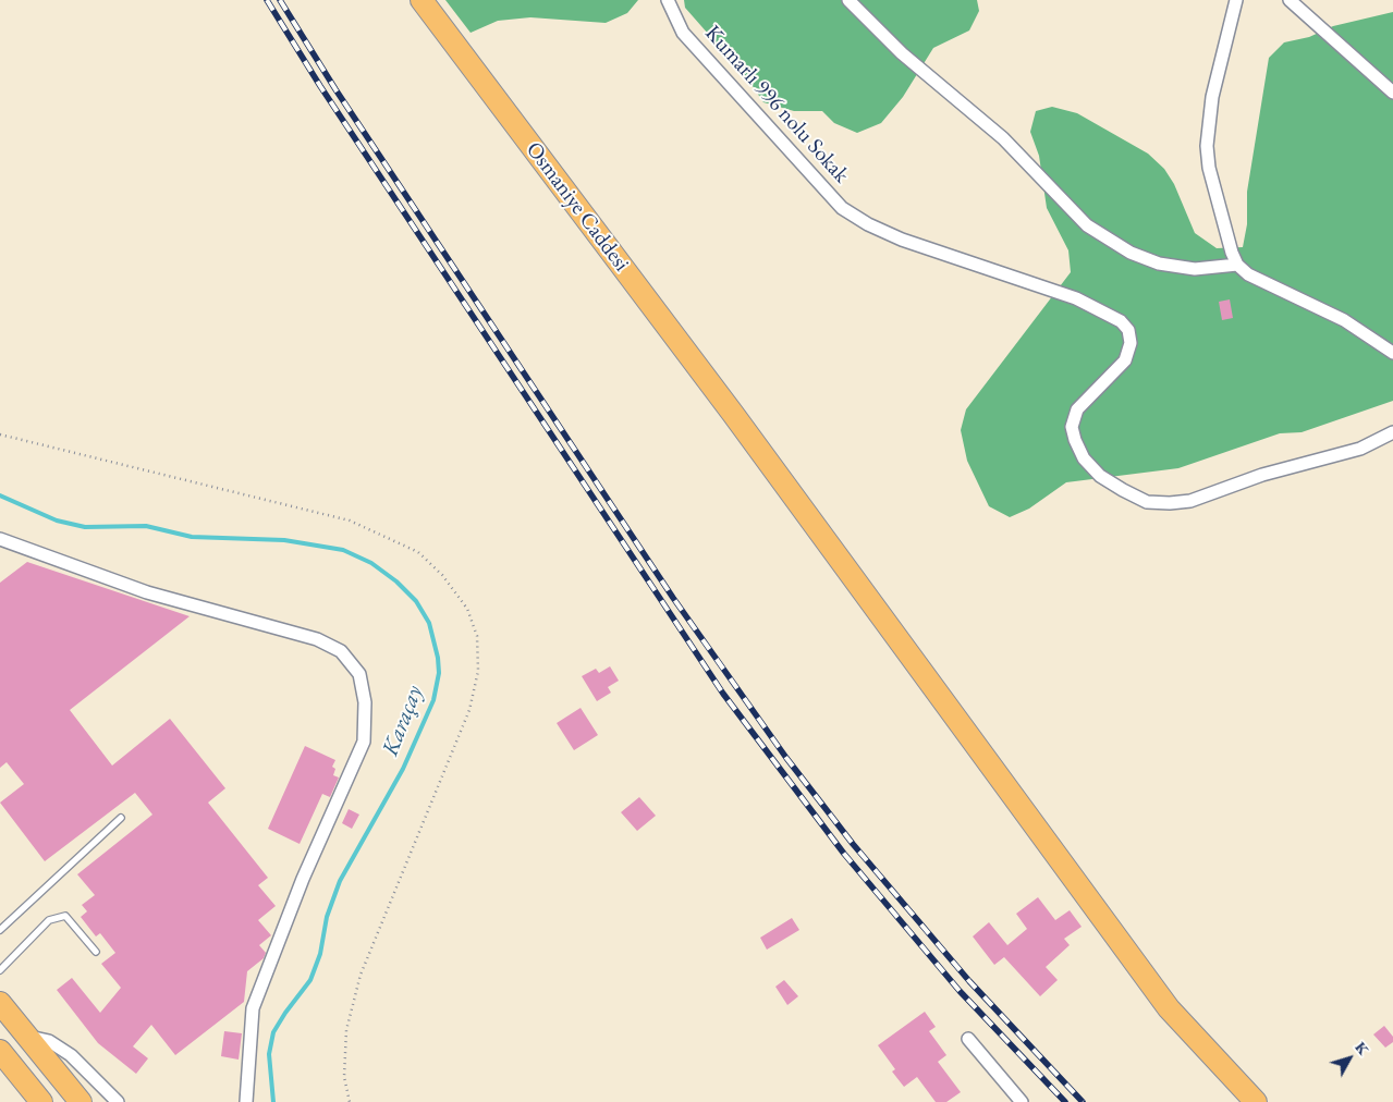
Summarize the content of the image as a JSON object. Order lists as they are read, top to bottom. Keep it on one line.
{"streets":{"highway":["Osmaniye Caddesi"],"street":["Kumarlı 996 nolu Sokak"]},"water":["Karaçay"],"north":"top right"}
